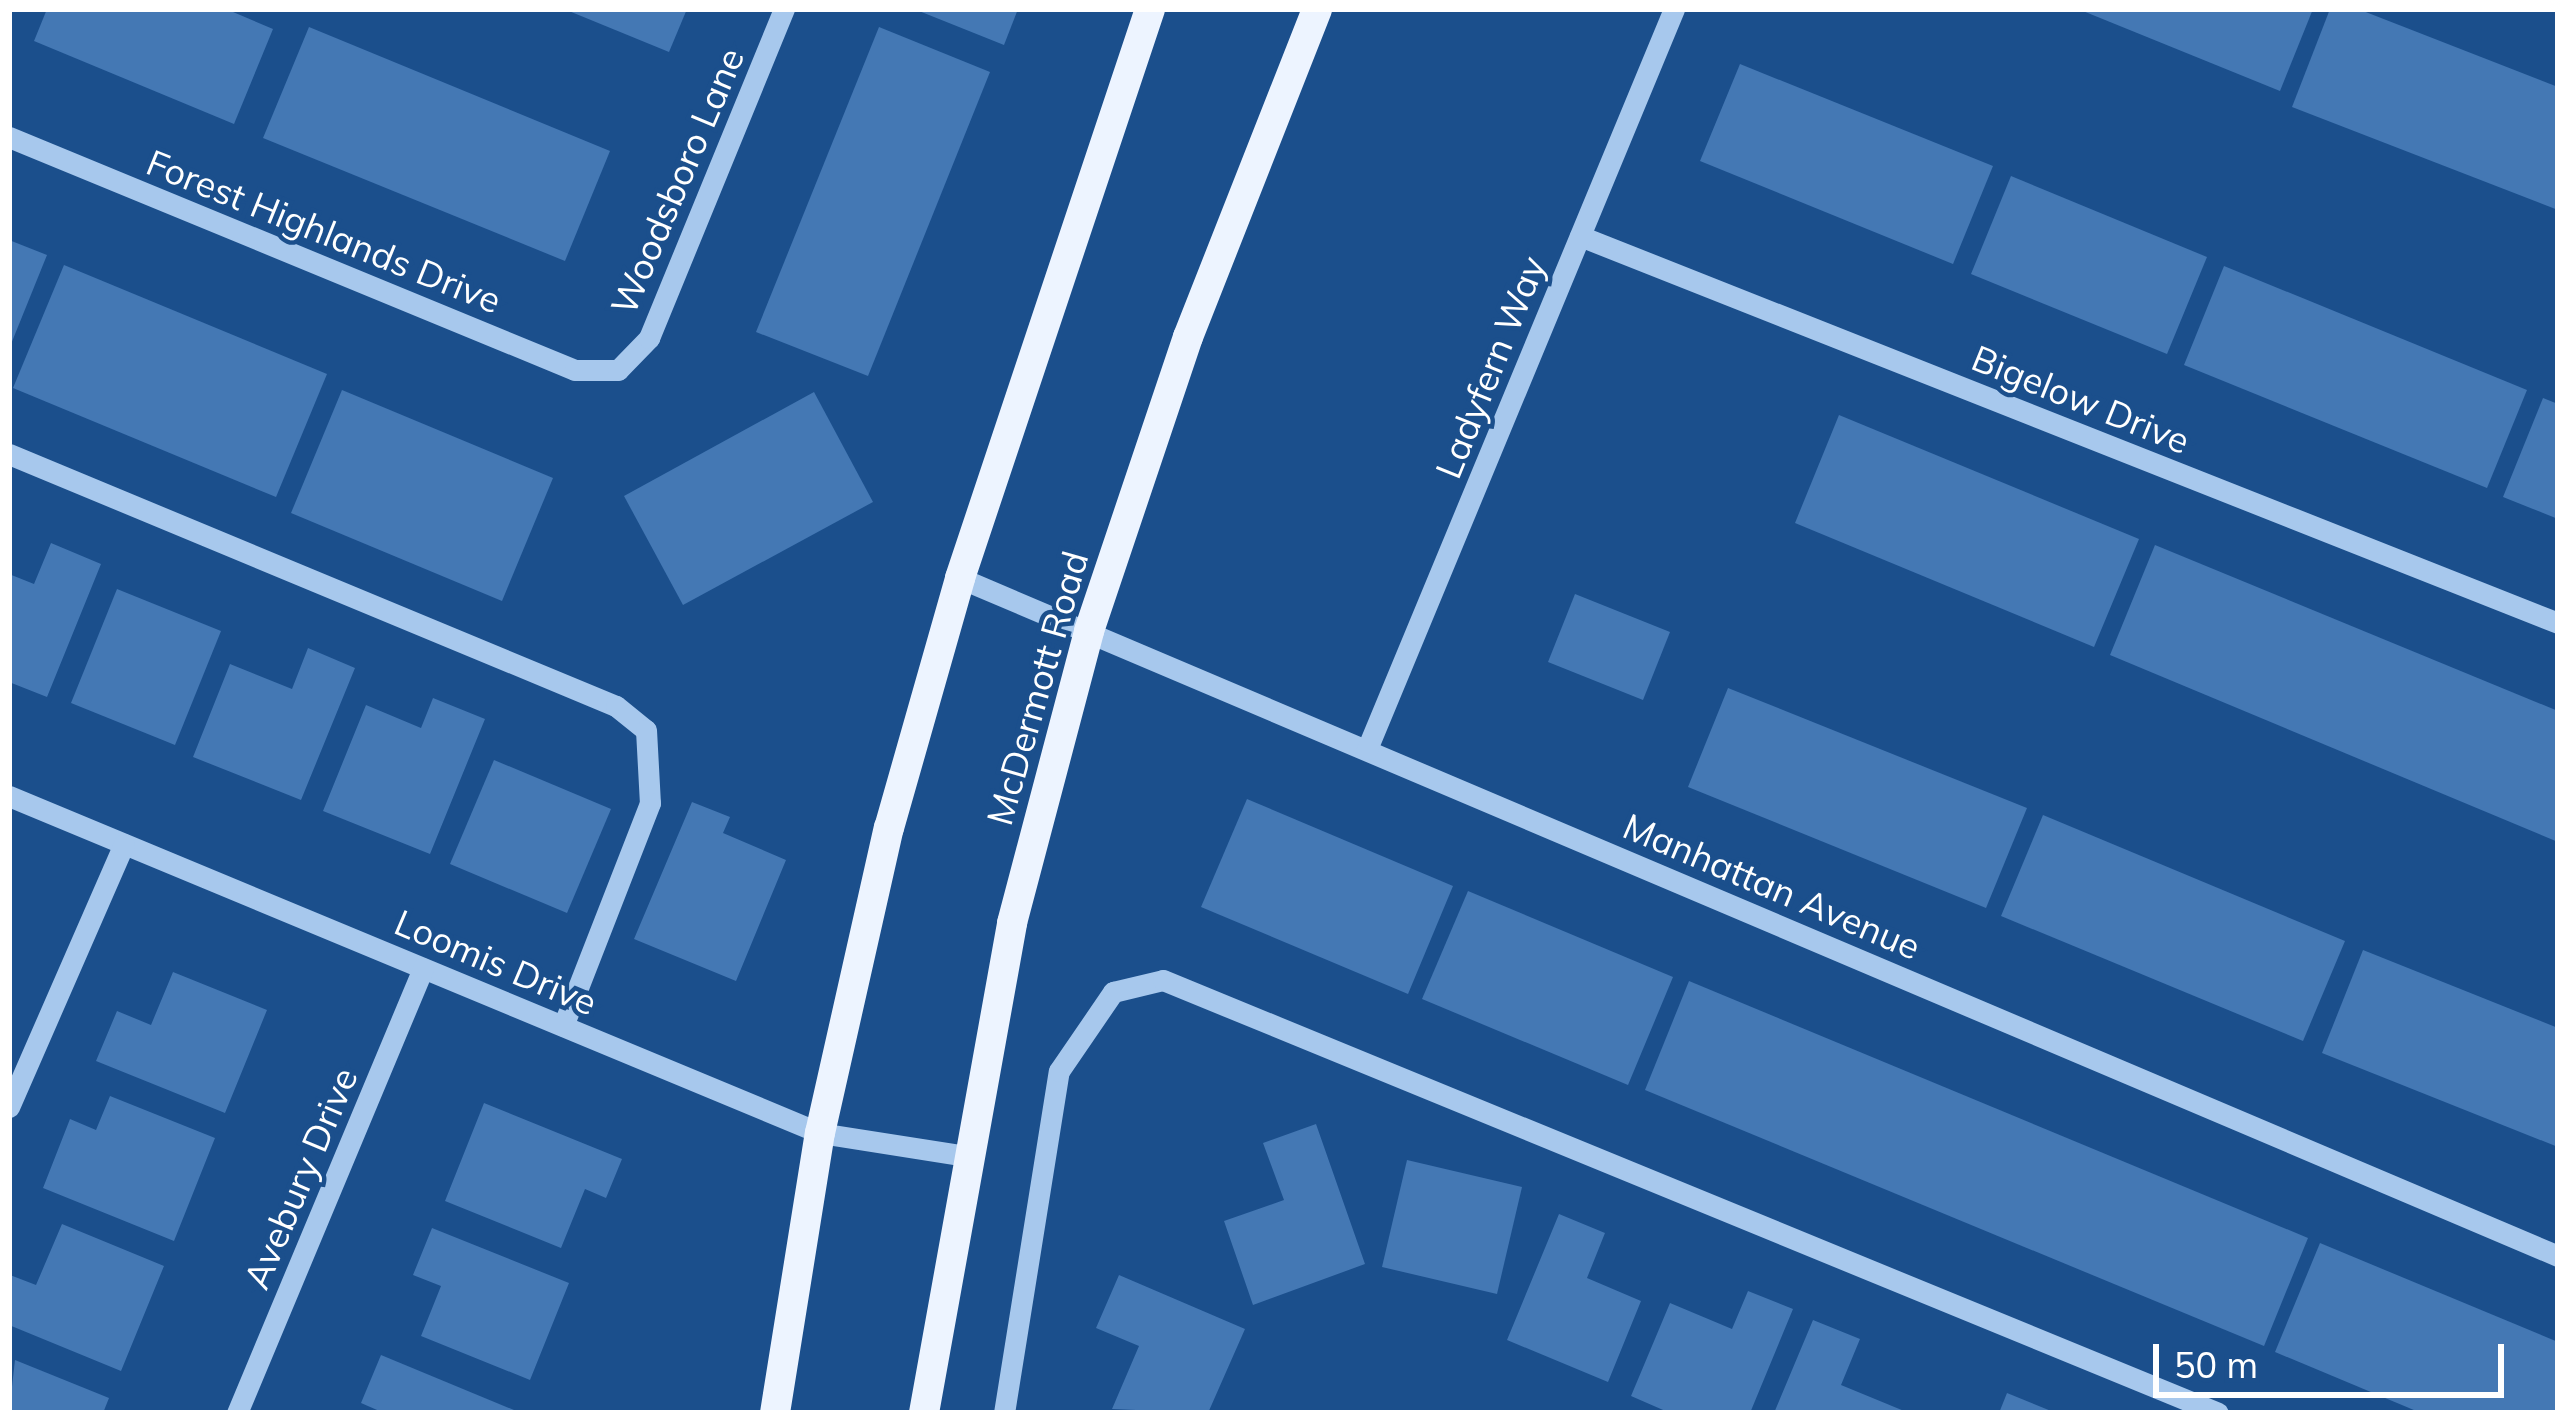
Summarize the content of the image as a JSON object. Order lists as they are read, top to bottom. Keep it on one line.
{"streets":{"main road":["McDermott Road"],"street":["Woodsboro Lane","Forest Highlands Drive","Ladyfern Way","Bigelow Drive","Manhattan Avenue","Loomis Drive","Avebury Drive"]},"crossings":[["Woodsboro Lane","Forest Highlands Drive"],["Ladyfern Way","Bigelow Drive"],["Ladyfern Way","Manhattan Avenue"],["McDermott Road","Manhattan Avenue"],["McDermott Road","Loomis Drive"],["Loomis Drive","Avebury Drive"]],"scale_bar":"50 m"}
